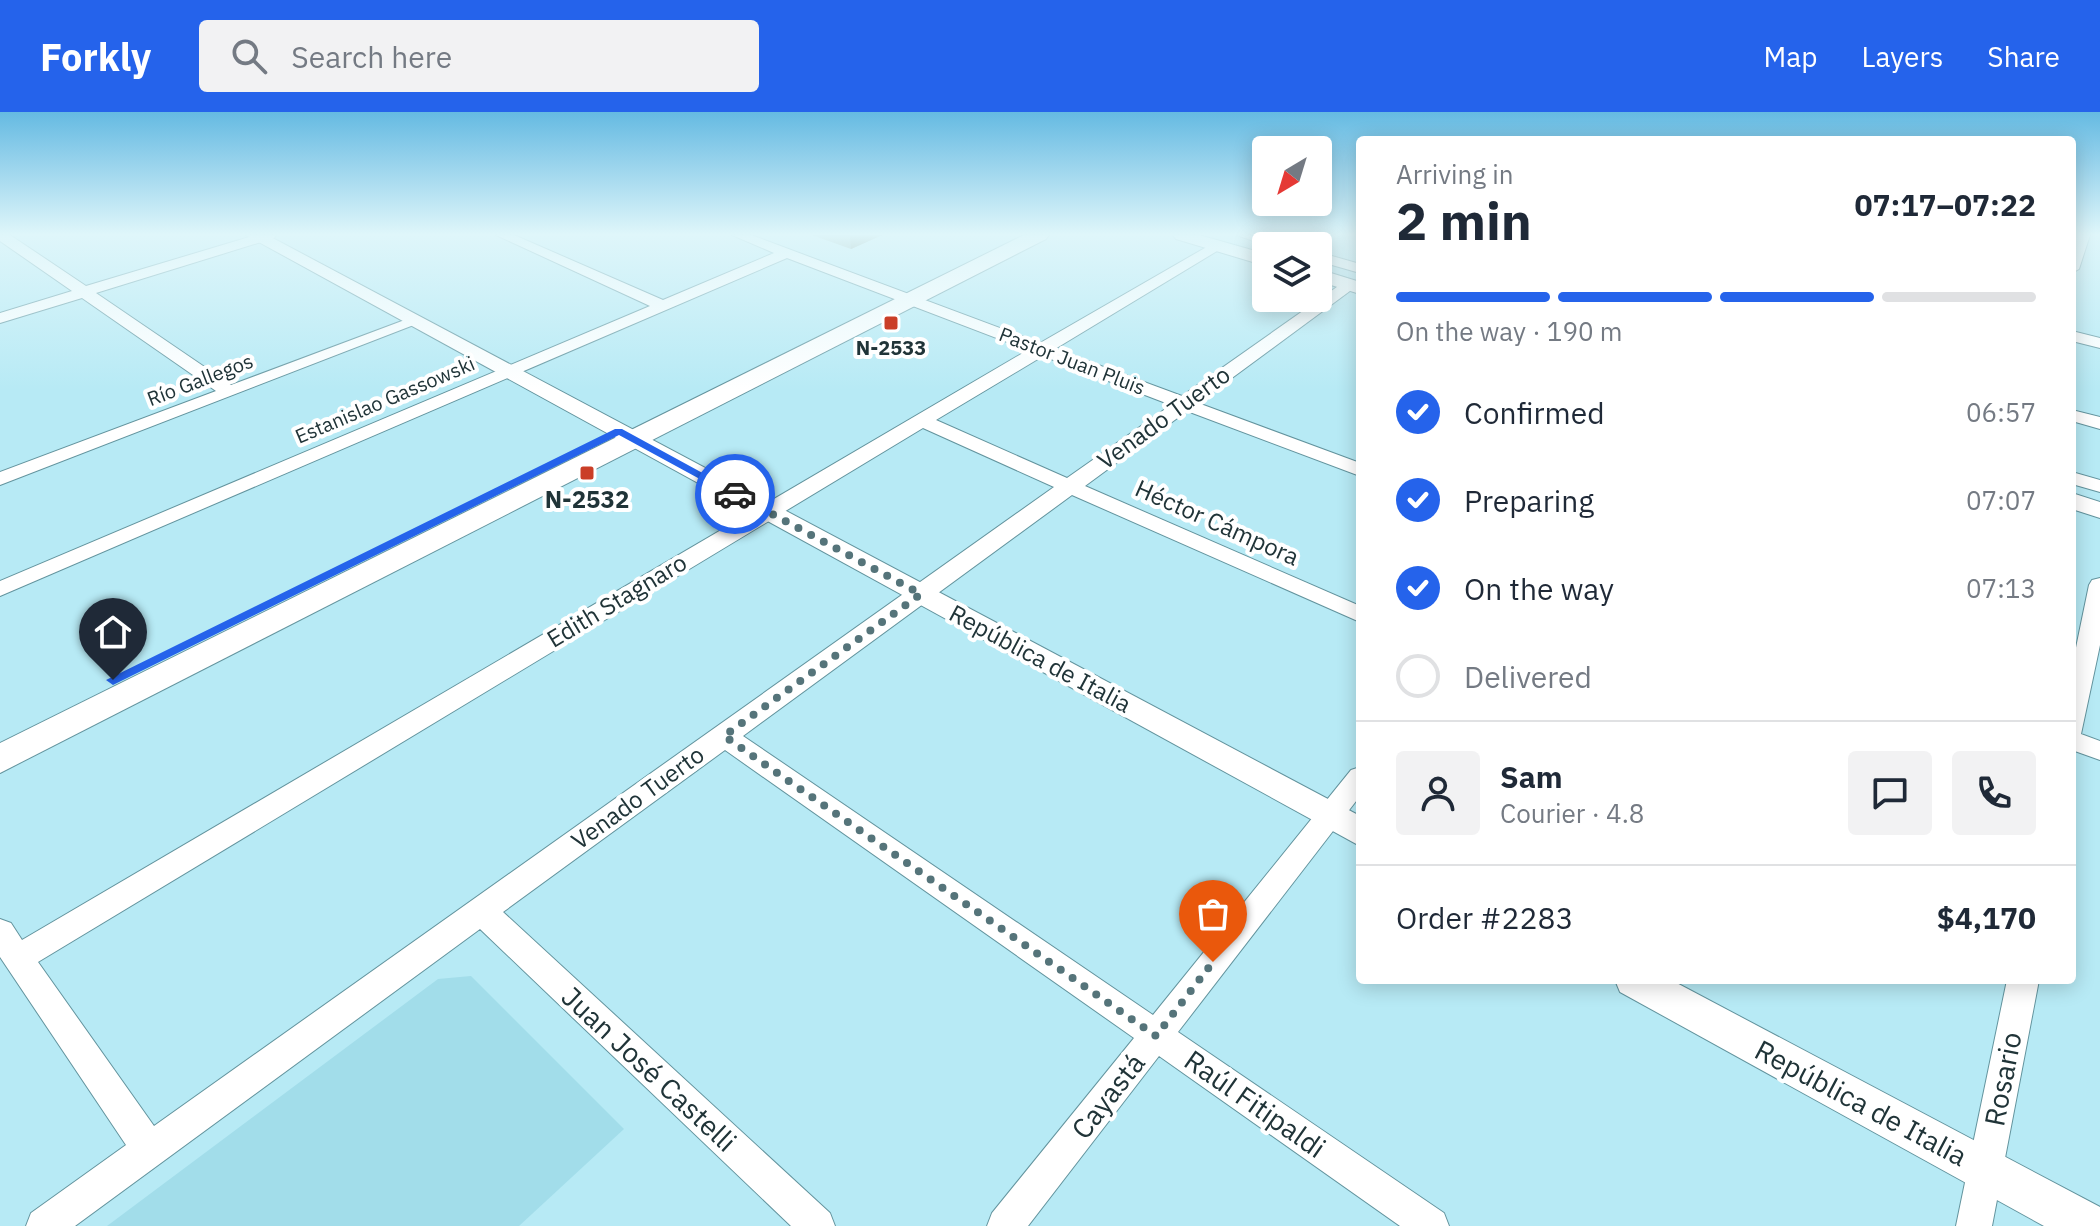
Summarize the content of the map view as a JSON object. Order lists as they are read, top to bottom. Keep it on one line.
{"streets":{"street":["Pastor Juan Pluis","Río Gallegos","Estanislao Gassowski","Venado Tuerto","Héctor Cámpora","Edith Stagnaro","República de Italia","Juan José Castelli","Rosario","Cayastá","Raúl Fitipaldi"]},"crossings":[["Pastor Juan Pluis","Venado Tuerto"],["Pastor Juan Pluis","Edith Stagnaro"],["Río Gallegos","República de Italia"],["Estanislao Gassowski","República de Italia"],["Venado Tuerto","Héctor Cámpora"],["Venado Tuerto","República de Italia"],["Venado Tuerto","Juan José Castelli"],["Venado Tuerto","Raúl Fitipaldi"],["Héctor Cámpora","Edith Stagnaro"],["Edith Stagnaro","República de Italia"],["República de Italia","Rosario"],["República de Italia","Cayastá"],["Cayastá","Raúl Fitipaldi"]],"places":{"transit":["N-2533","N-2532"]},"north":"bottom left","page":{"header":"Forkly","search":"Search here","nav":["Map","Layers","Share"],"heading":["2 min","Arriving in","07:17–07:22"],"panel":["Sam","Courier · 4.8","Order #2283","$4,170"],"bar":"On the way · 190 m","list":[["Confirmed","06:57"],["Preparing","07:07"],["On the way","07:13"],"Delivered"]}}
